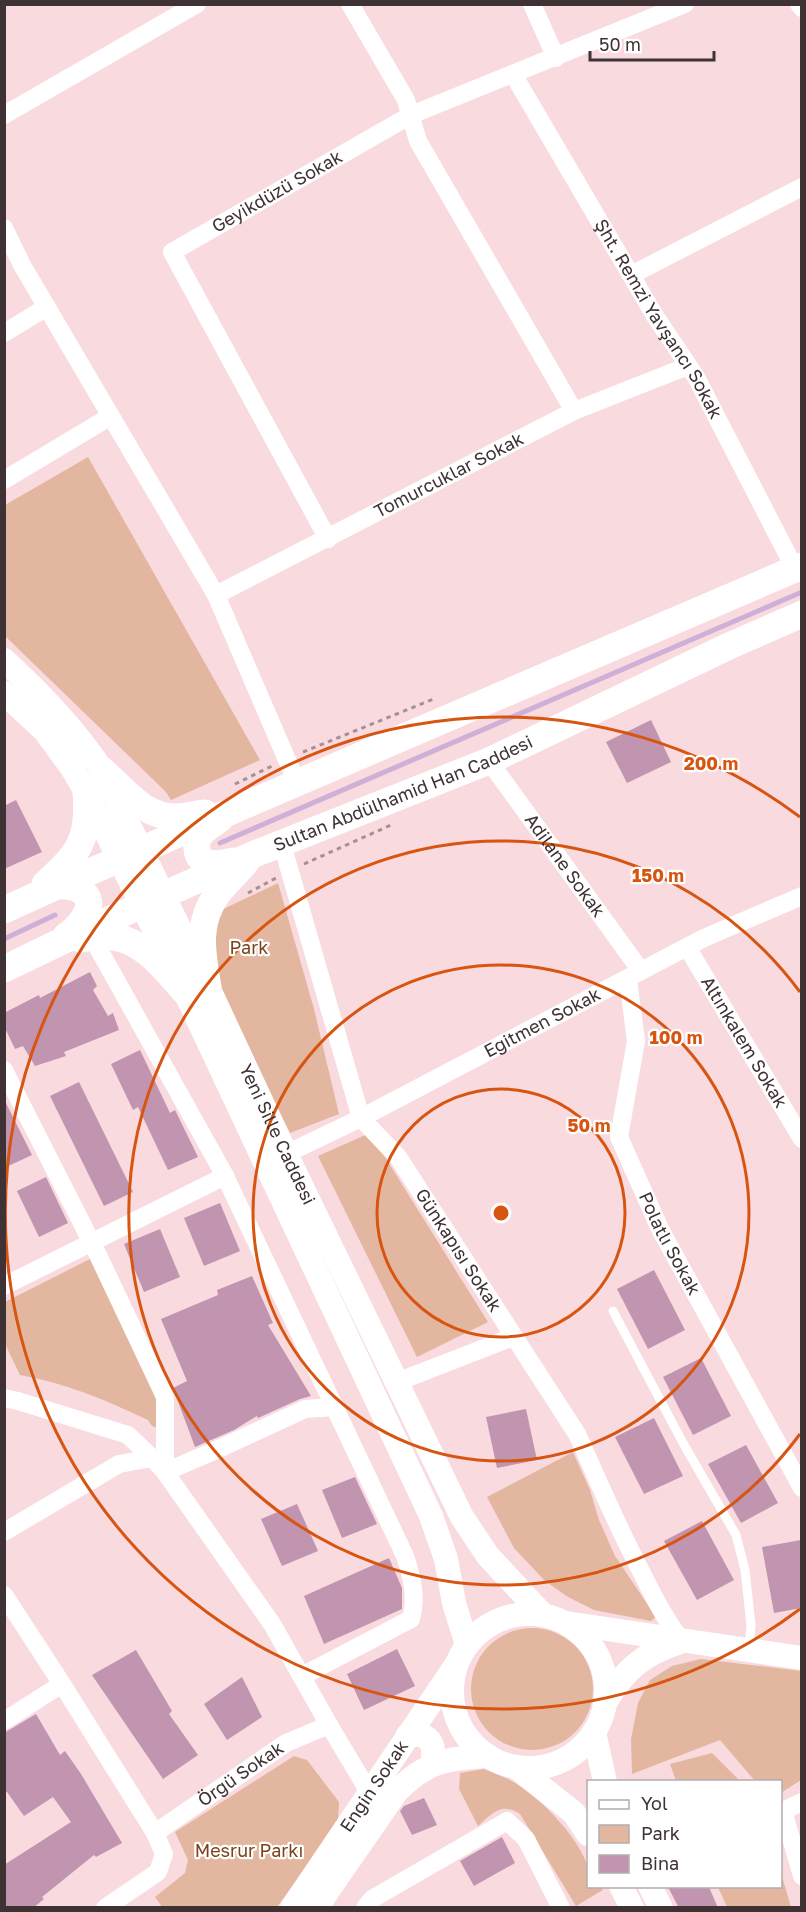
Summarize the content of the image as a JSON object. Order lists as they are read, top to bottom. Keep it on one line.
{"streets":{"main road":["Sultan Abdülhamid Han Caddesi","Yeni Sille Caddesi","Engin Sokak"],"street":["Geyikdüzü Sokak","Şht. Remzi Yavşancı Sokak","Tomurcuklar Sokak","Adilane Sokak","Eğitmen Sokak","Altınkalem Sokak","Polatlı Sokak","Günkapısı Sokak","Örgü Sokak"]},"crossings":[["Geyikdüzü Sokak","Şht. Remzi Yavşancı Sokak"],["Geyikdüzü Sokak","Tomurcuklar Sokak"],["Şht. Remzi Yavşancı Sokak","Tomurcuklar Sokak"],["Sultan Abdülhamid Han Caddesi","Adilane Sokak"],["Sultan Abdülhamid Han Caddesi","Yeni Sille Caddesi"],["Sultan Abdülhamid Han Caddesi","Günkapısı Sokak"],["Adilane Sokak","Eğitmen Sokak"],["Adilane Sokak","Polatlı Sokak"],["Eğitmen Sokak","Altınkalem Sokak"],["Eğitmen Sokak","Yeni Sille Caddesi"],["Eğitmen Sokak","Polatlı Sokak"],["Eğitmen Sokak","Günkapısı Sokak"],["Yeni Sille Caddesi","Engin Sokak"]],"parks":["Park","Mesrur Parkı"],"legend":["Yol","Park","Bina"],"scale_bar":"50 m","rings":["200 m","150 m","100 m","50 m"]}
